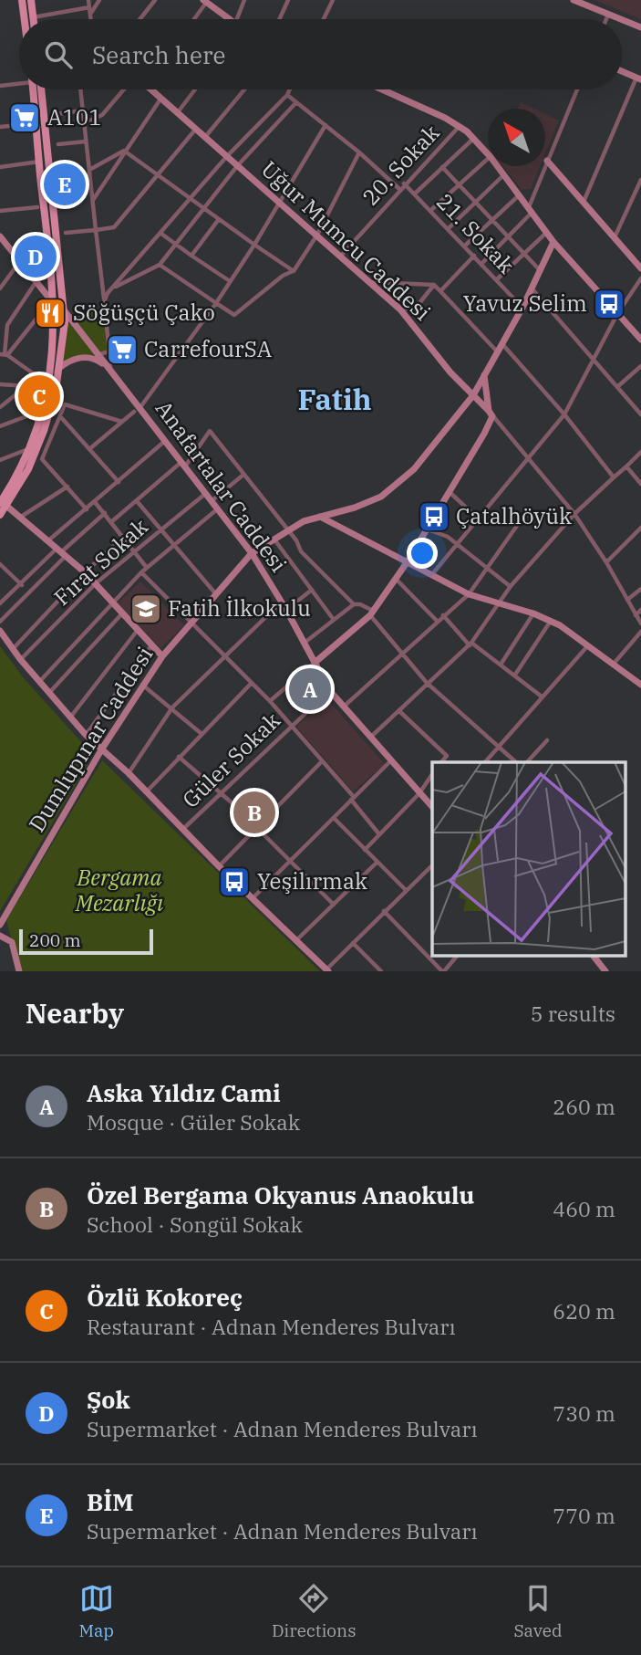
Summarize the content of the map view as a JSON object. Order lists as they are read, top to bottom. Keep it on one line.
{"streets":{"street":["20. Sokak","21. Sokak","Uğur Mumcu Caddesi","Anafartalar Caddesi","Fırat Sokak","Dumlupınar Caddesi","Güler Sokak"]},"crossings":[["20. Sokak","21. Sokak"],["20. Sokak","Uğur Mumcu Caddesi"],["Uğur Mumcu Caddesi","Dumlupınar Caddesi"],["Anafartalar Caddesi","Fırat Sokak"],["Anafartalar Caddesi","Dumlupınar Caddesi"],["Anafartalar Caddesi","Güler Sokak"]],"districts":["Fatih"],"parks":["Bergama Mezarlığı"],"places":{"supermarket":["A101","CarrefourSA"],"bus stop":["Yavuz Selim","Çatalhöyük","Yeşilırmak"],"restaurant":["Söğüşçü Çako"],"school or university":["Fatih İlkokulu"]},"scale_bar":"200 m","north":"top left","page":{"search":"Search here","pins":["E","D","C","A","B"],"scale":"200 m","heading":["Nearby","5 results"],"list":[{"mark":"A","name":"Aska Yıldız Cami","note":"Mosque · Güler Sokak","value":"260 m"},{"mark":"B","name":"Özel Bergama Okyanus Anaokulu","note":"School · Songül Sokak","value":"460 m"},{"mark":"C","name":"Özlü Kokoreç","note":"Restaurant · Adnan Menderes Bulvarı","value":"620 m"},{"mark":"D","name":"Şok","note":"Supermarket · Adnan Menderes Bulvarı","value":"730 m"},{"mark":"E","name":"BİM","note":"Supermarket · Adnan Menderes Bulvarı","value":"770 m"}],"nav":["Map","Directions","Saved"]}}
